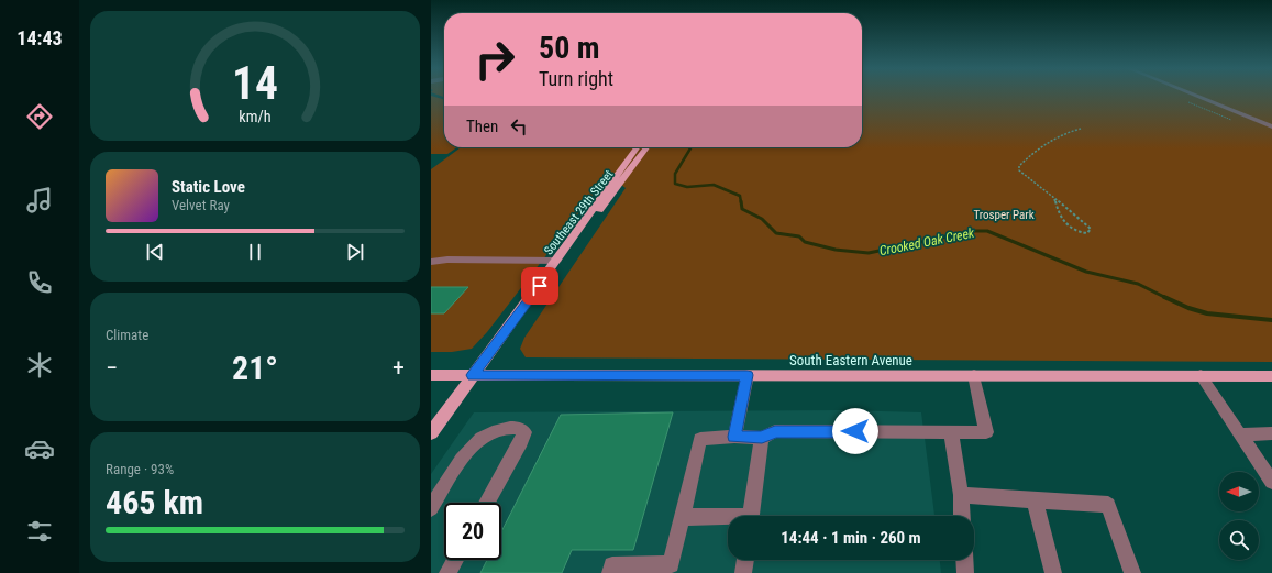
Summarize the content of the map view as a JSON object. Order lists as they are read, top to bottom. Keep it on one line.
{"streets":{"main road":["Southeast 29th Street","South Eastern Avenue"]},"crossings":[["Southeast 29th Street","South Eastern Avenue"]],"water":["Crooked Oak Creek"],"parks":["Trosper Park"],"north":"left","page":{"tabs":"14:43","turn":["50 m","Turn right"],"then":"Then","song":["Static Love","Velvet Ray"],"tile":["Climate",["Range · 93%","465 km"]],"heat":["−","21°","+"],"limit":"20","trip":"14:44 · 1 min · 260 m","gauge":["14","km/h"]}}
